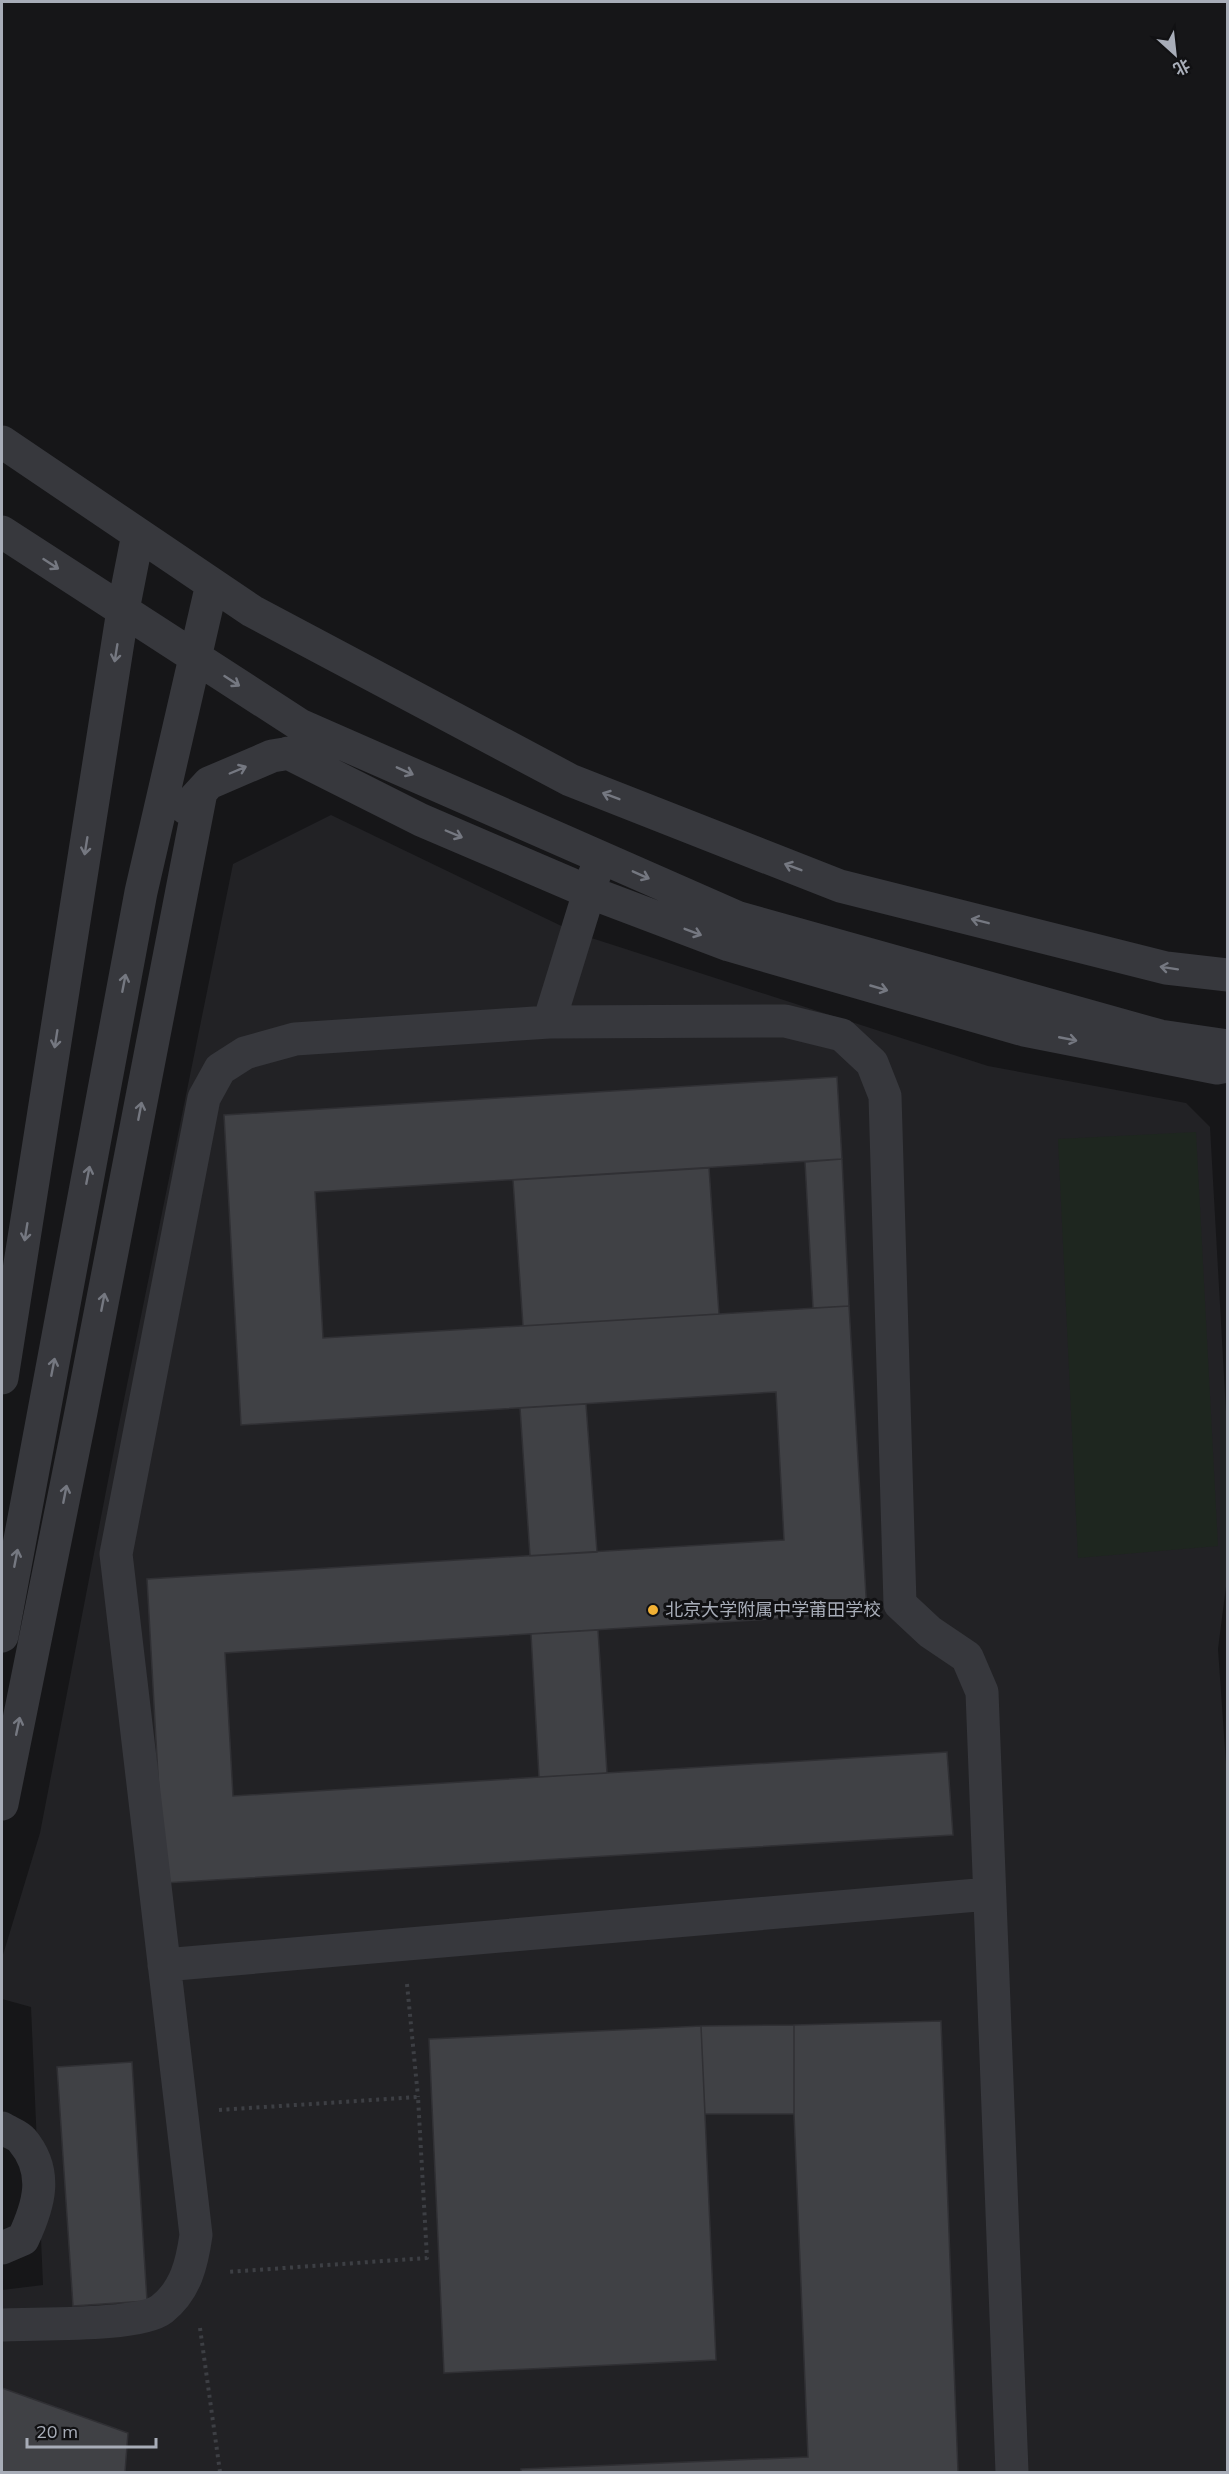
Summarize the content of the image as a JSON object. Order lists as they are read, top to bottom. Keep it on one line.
{"places":["北京大学附属中学莆田学校"],"scale_bar":"20 m","north":"bottom right"}
